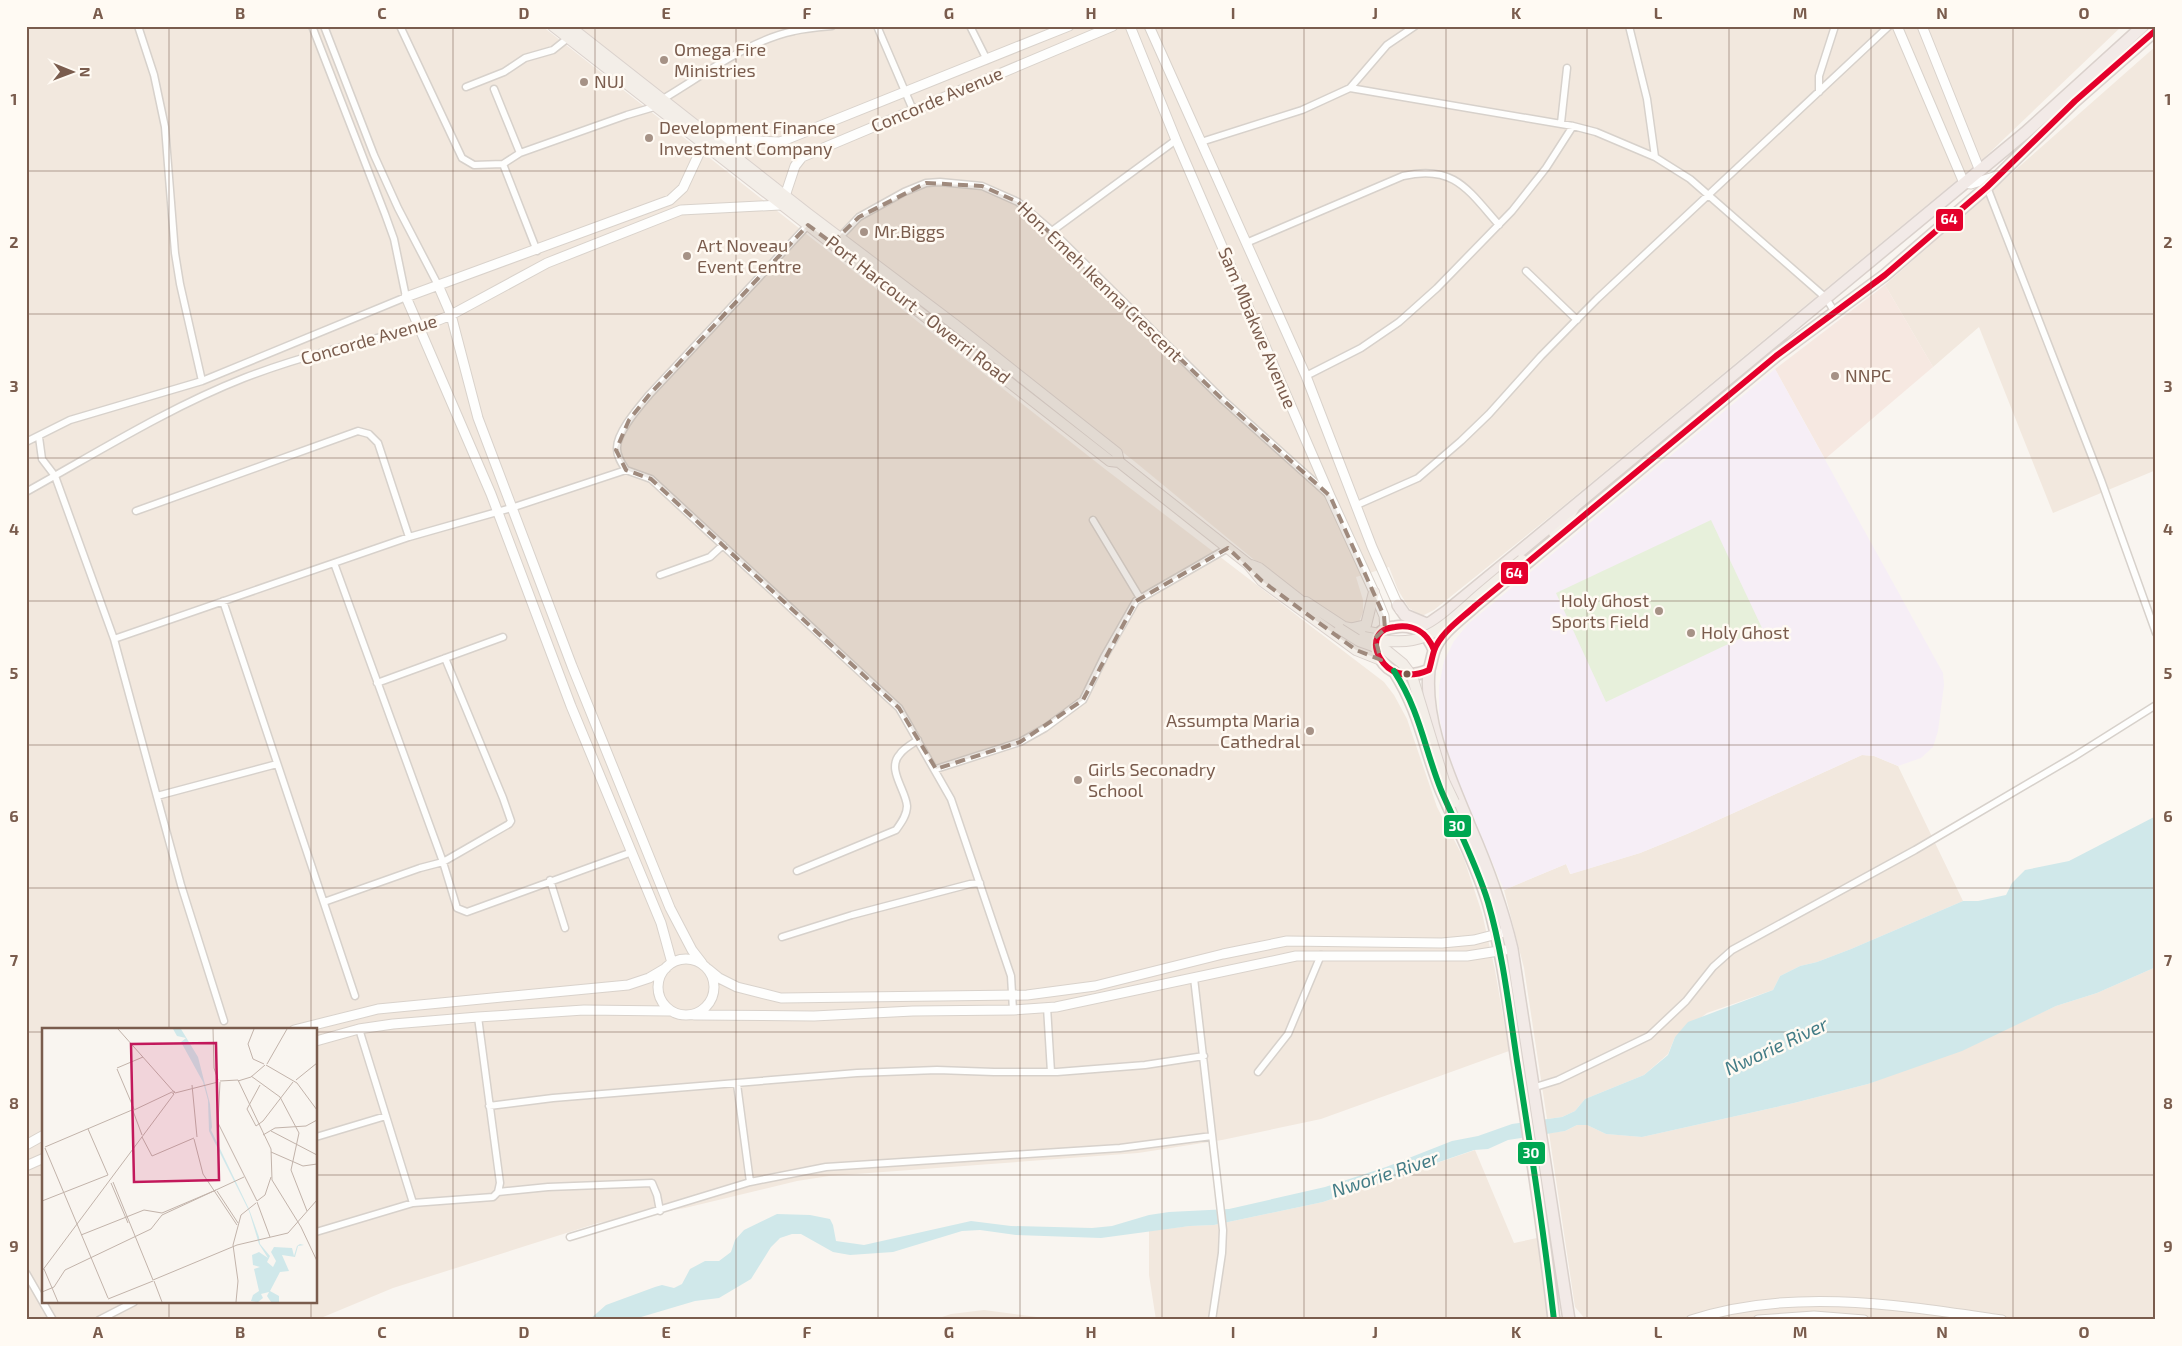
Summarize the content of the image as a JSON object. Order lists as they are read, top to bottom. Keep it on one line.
{"streets":{"main road":["Port Harcourt - Owerri Road"],"street":["Concorde Avenue","Hon. Emeh Ikenna Crescent","Sam Mbakwe Avenue"]},"crossings":[["Concorde Avenue","Port Harcourt - Owerri Road"],["Hon. Emeh Ikenna Crescent","Port Harcourt - Owerri Road"],["Hon. Emeh Ikenna Crescent","Sam Mbakwe Avenue"]],"water":["Nworie River"],"places":["Omega Fire Ministries","NUJ","Development Finance Investment Company","Mr.Biggs","Art Noveau Event Centre","NNPC","Holy Ghost Sports Field","Holy Ghost","Assumpta Maria Cathedral","Girls Seconadry School"],"lines":["transit line 64","transit line 30"],"north":"right","grid":{"columns":["A","B","C","D","E","F","G","H","I","J","K","L","M","N","O"],"rows":["1","2","3","4","5","6","7","8","9"]}}
